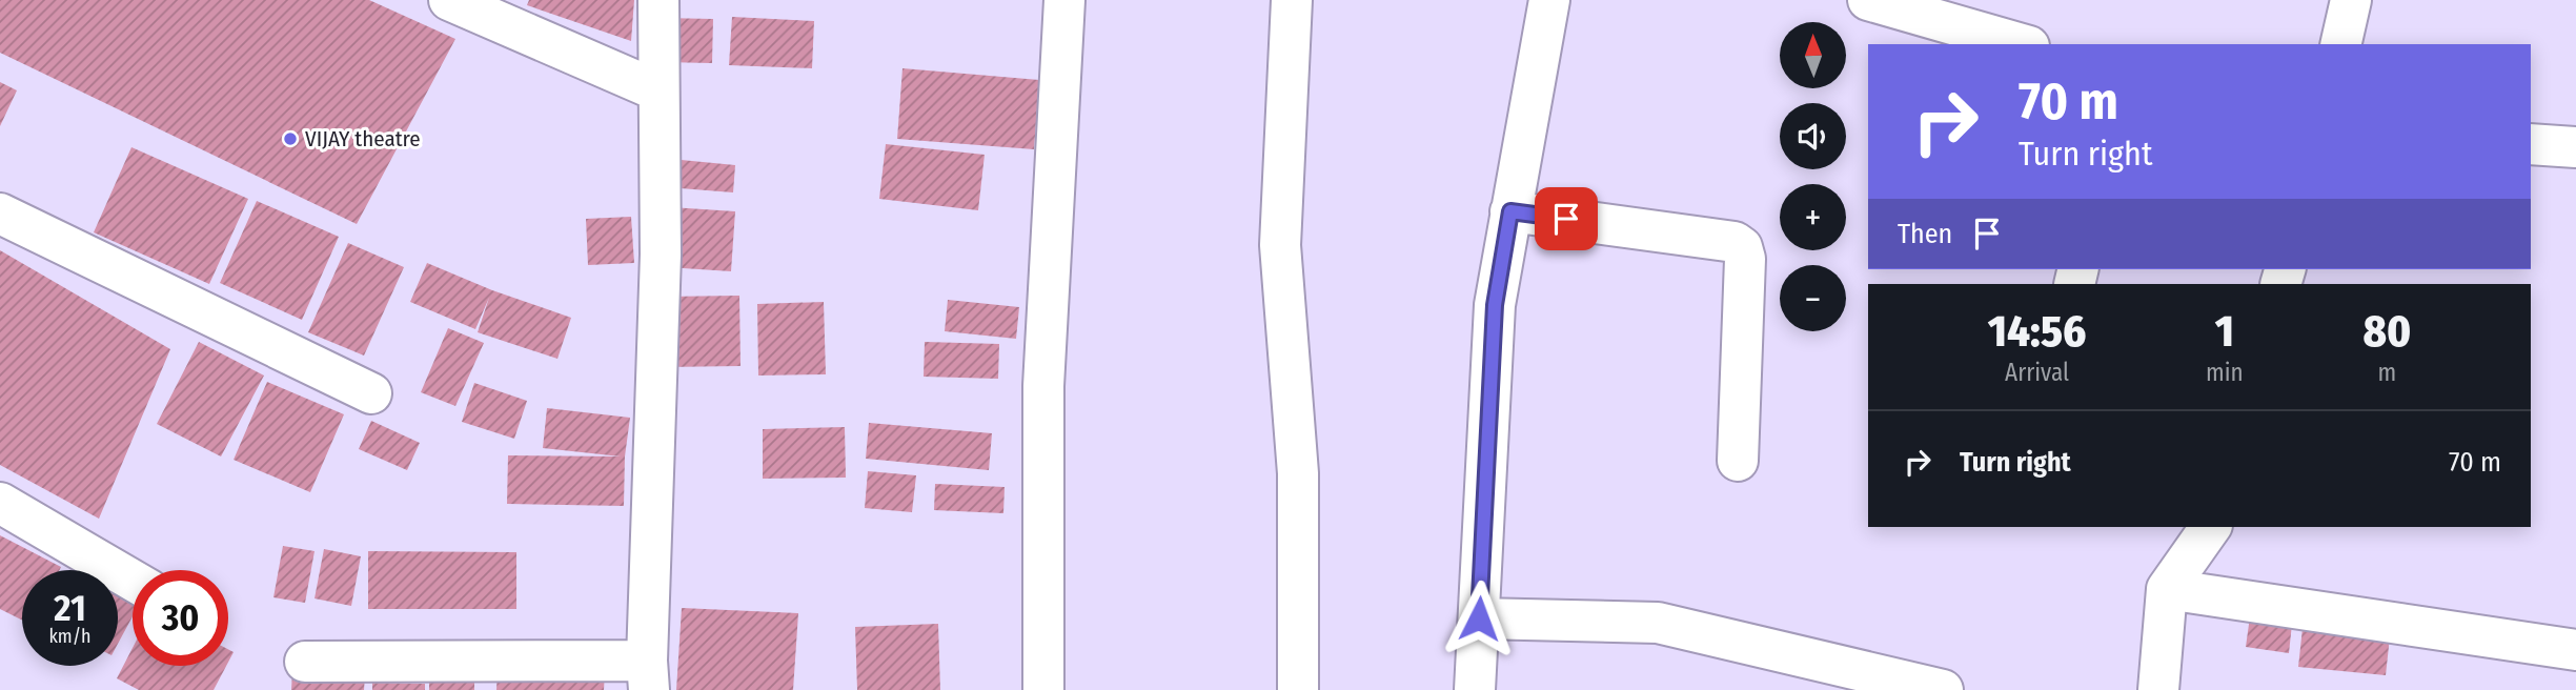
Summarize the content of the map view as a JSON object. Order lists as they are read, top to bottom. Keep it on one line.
{"places":["VIJAY theatre"],"north":"top","page":{"map_buttons":["+","−"],"turn":["70 m","Turn right"],"then":"Then","eta":["14:56","Arrival","1","min","80","m"],"list":[{"name":"Turn right","value":"70 m"}],"speed":"21 km/h","limit":"30"}}
